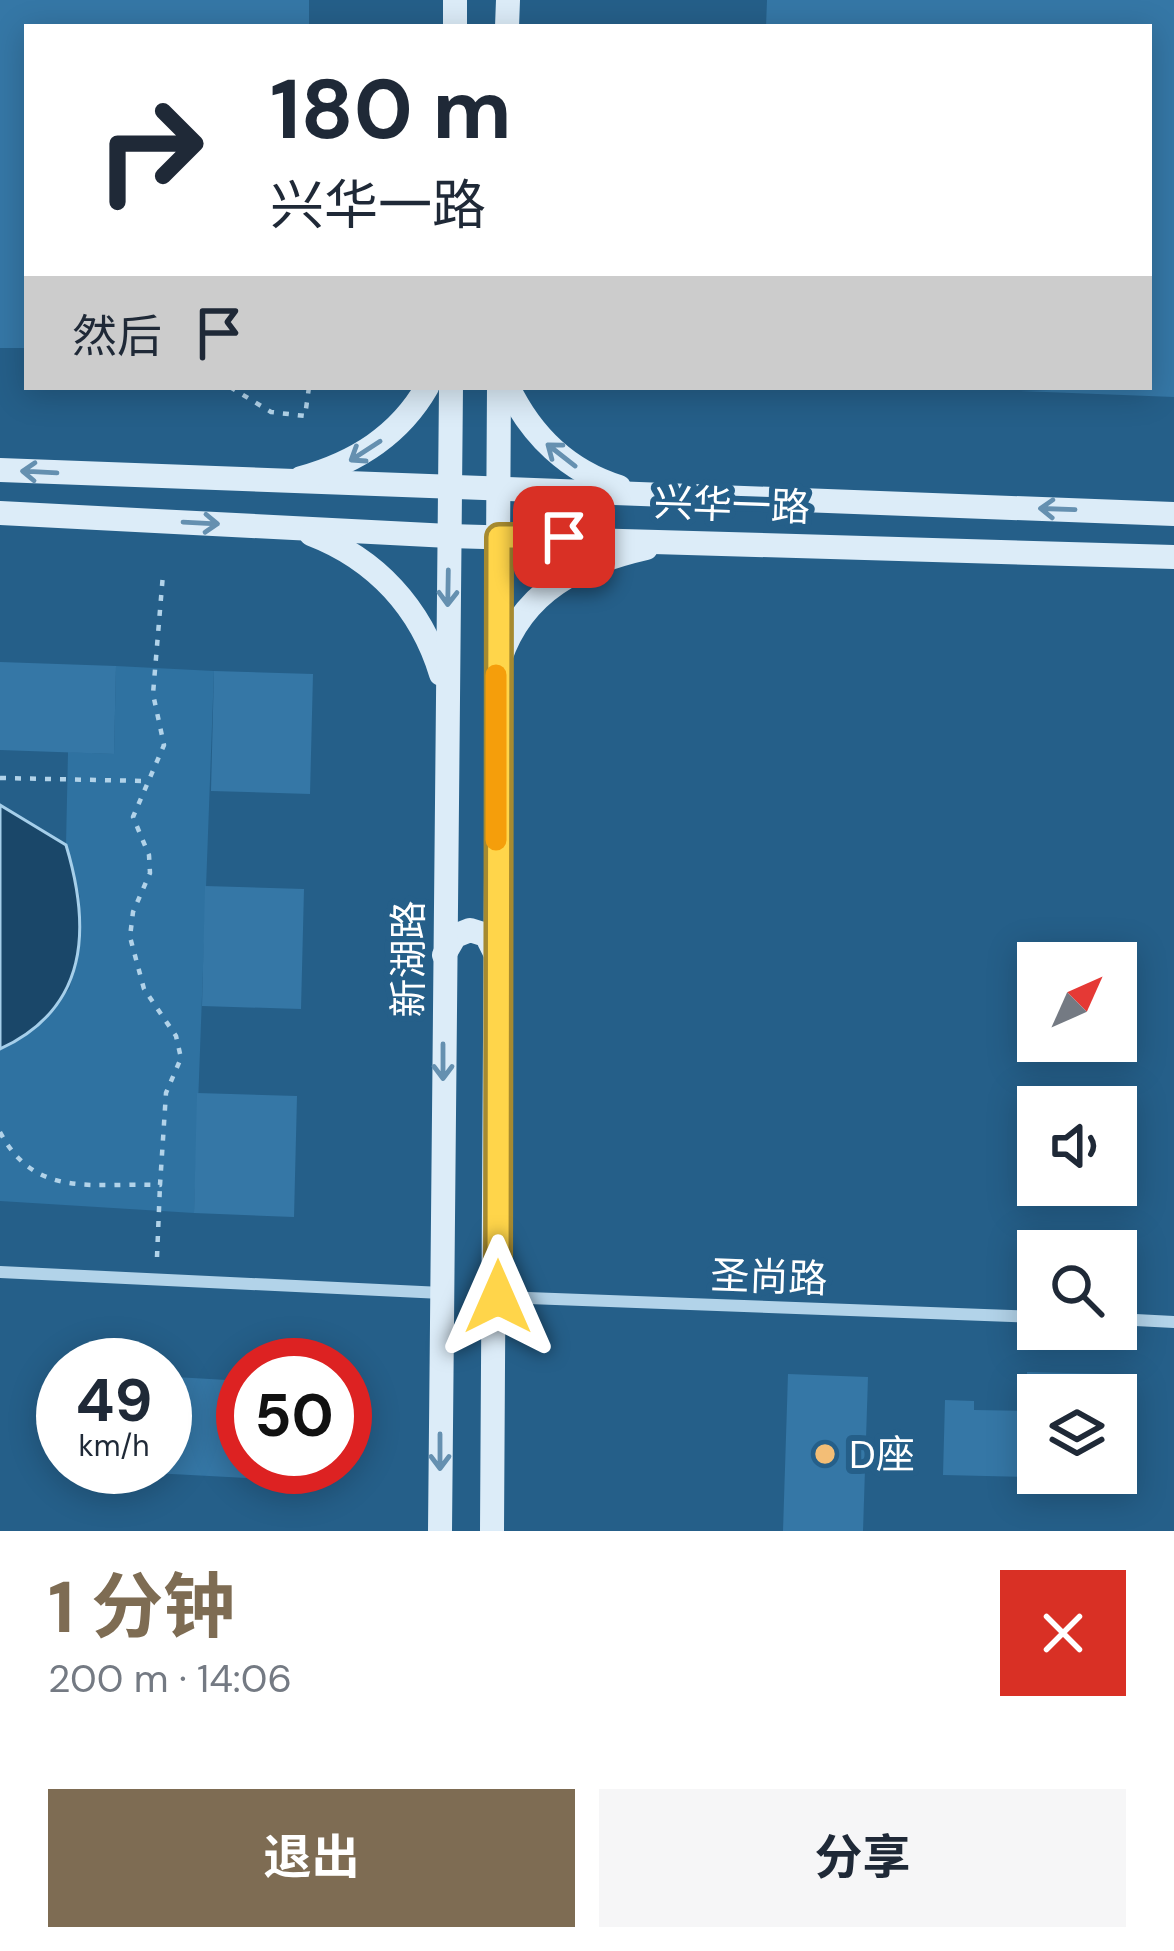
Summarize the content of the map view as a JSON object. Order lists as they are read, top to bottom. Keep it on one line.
{"streets":{"main road":["兴华一路","新湖路"],"street":["圣尚路"]},"crossings":[["兴华一路","新湖路"]],"places":["D座"],"north":"top right","page":{"turn":["180 m","兴华一路"],"then":"然后","speed":"49 km/h","limit":"50","heading":["1 分钟","200 m · 14:06"],"buttons":["退出","分享"]}}
